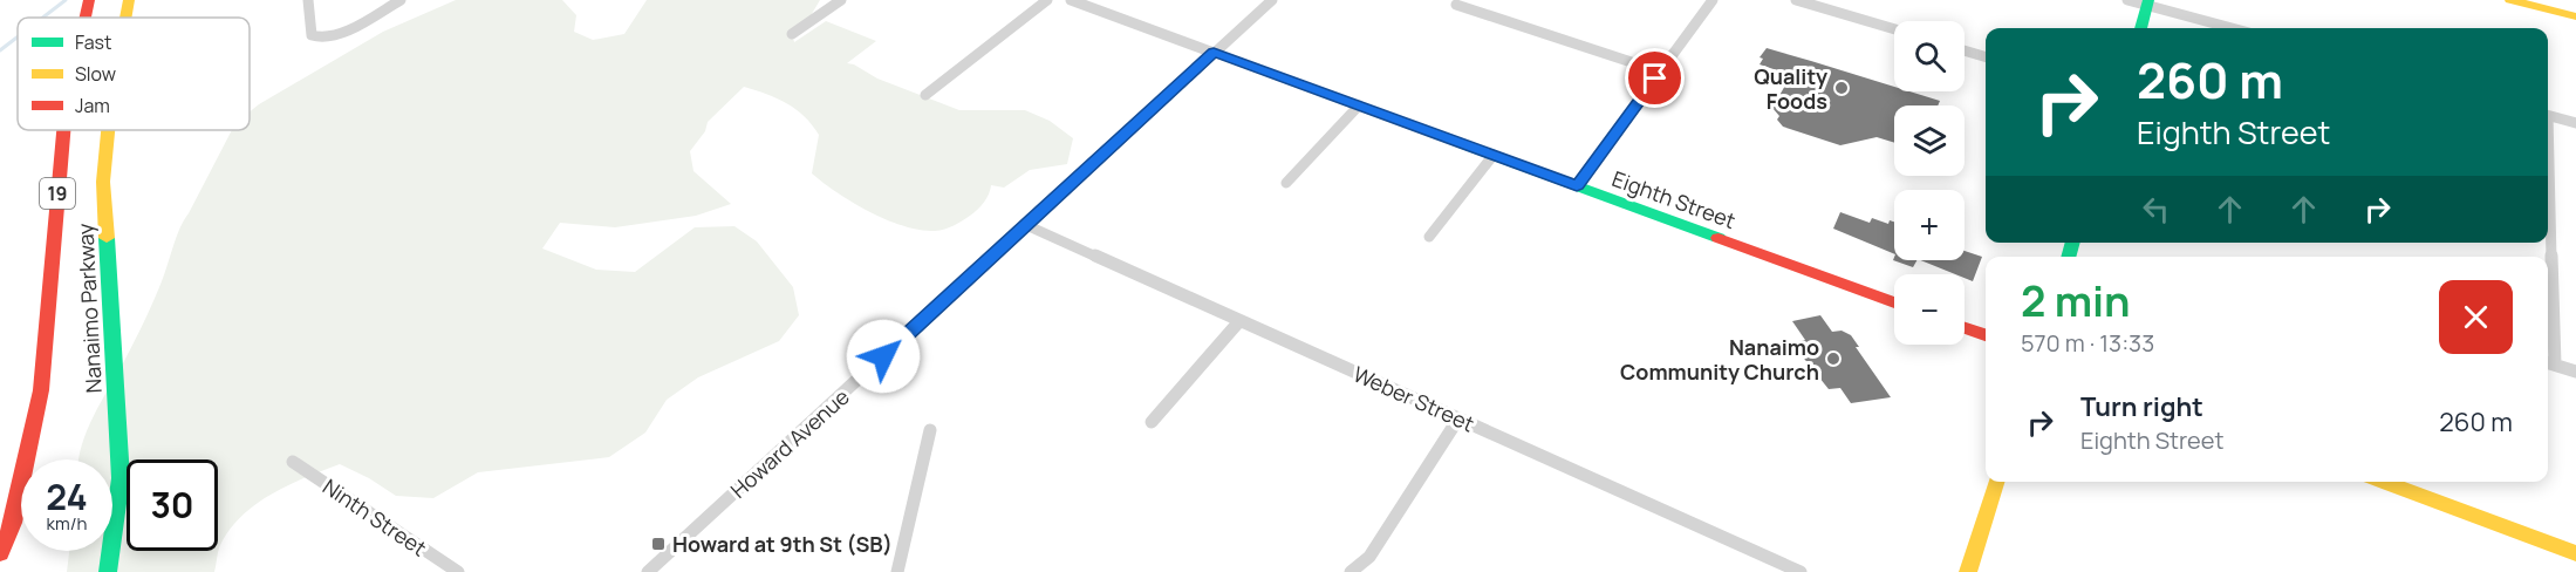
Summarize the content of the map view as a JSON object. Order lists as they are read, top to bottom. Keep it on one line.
{"streets":{"main road":["19","Eighth Street","Nanaimo Parkway"],"street":["Weber Street","Howard Avenue","Ninth Street"]},"crossings":[["Eighth Street","Howard Avenue"],["Weber Street","Howard Avenue"]],"places":{"other":["Quality Foods","Nanaimo Community Church"],"transit":["Howard at 9th St (SB)"]},"legend":["Fast","Slow","Jam"],"page":{"map_buttons":["+","−"],"turn":["260 m","Eighth Street"],"heading":["2 min","570 m · 13:33"],"list":[{"name":"Turn right","note":"Eighth Street","value":"260 m"}],"speed":"24 km/h","limit":"30"}}
